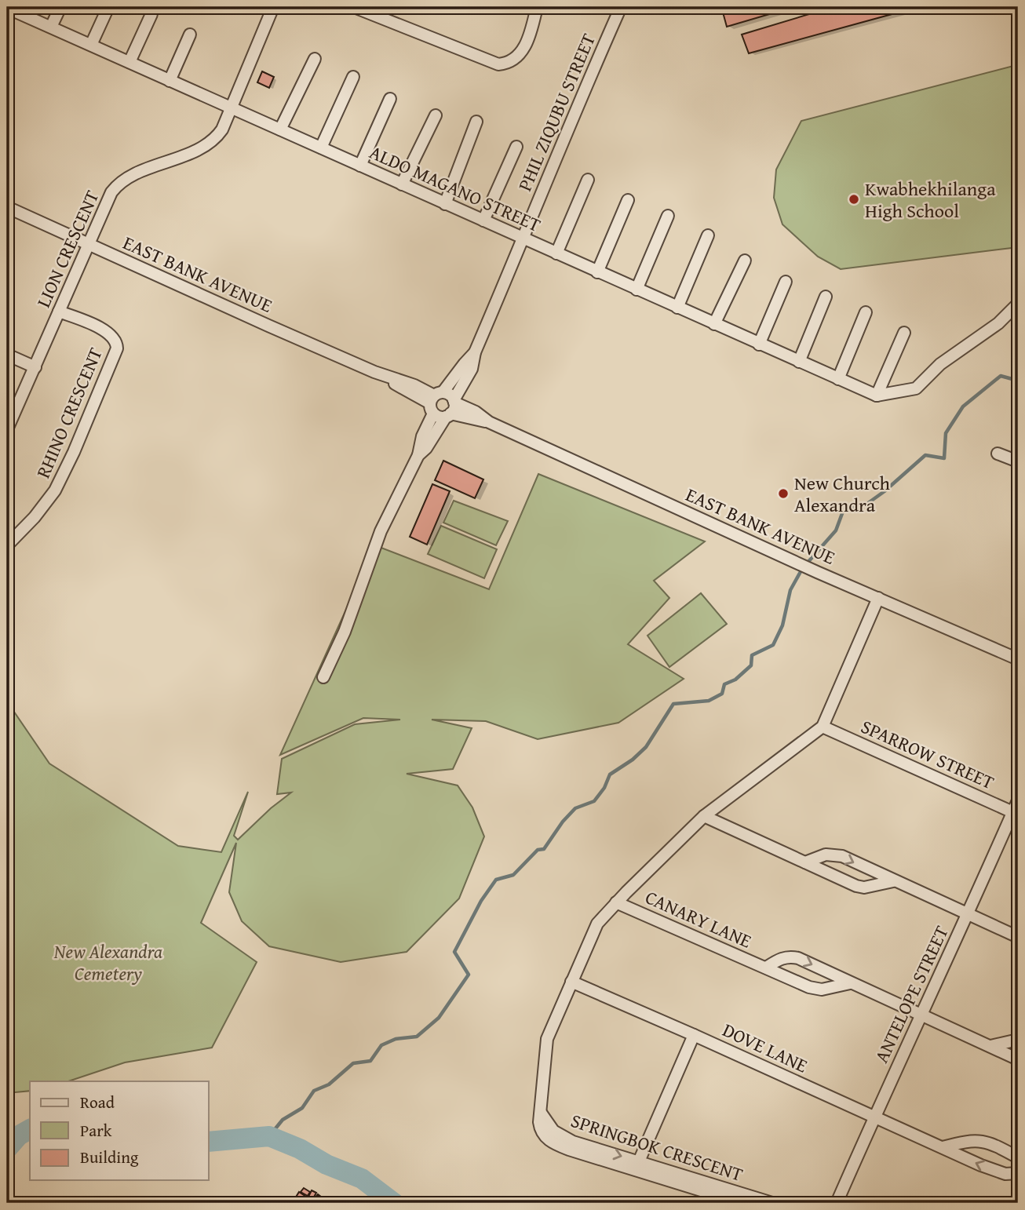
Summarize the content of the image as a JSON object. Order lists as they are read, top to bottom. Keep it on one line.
{"streets":{"street":["PHIL ZIQUBU STREET","ALDO MAGANO STREET","LION CRESCENT","EAST BANK AVENUE","RHINO CRESCENT","SPARROW STREET","CANARY LANE","ANTELOPE STREET","DOVE LANE","SPRINGBOK CRESCENT"]},"crossings":[["PHIL ZIQUBU STREET","ALDO MAGANO STREET"],["PHIL ZIQUBU STREET","EAST BANK AVENUE"],["ALDO MAGANO STREET","LION CRESCENT"],["LION CRESCENT","EAST BANK AVENUE"],["LION CRESCENT","RHINO CRESCENT"],["EAST BANK AVENUE","SPRINGBOK CRESCENT"],["SPARROW STREET","ANTELOPE STREET"],["SPARROW STREET","SPRINGBOK CRESCENT"],["CANARY LANE","ANTELOPE STREET"],["CANARY LANE","SPRINGBOK CRESCENT"],["ANTELOPE STREET","DOVE LANE"],["DOVE LANE","SPRINGBOK CRESCENT"]],"parks":["New Alexandra Cemetery"],"places":["Kwabhekhilanga High School","New Church Alexandra"],"legend":["Road","Park","Building"]}
